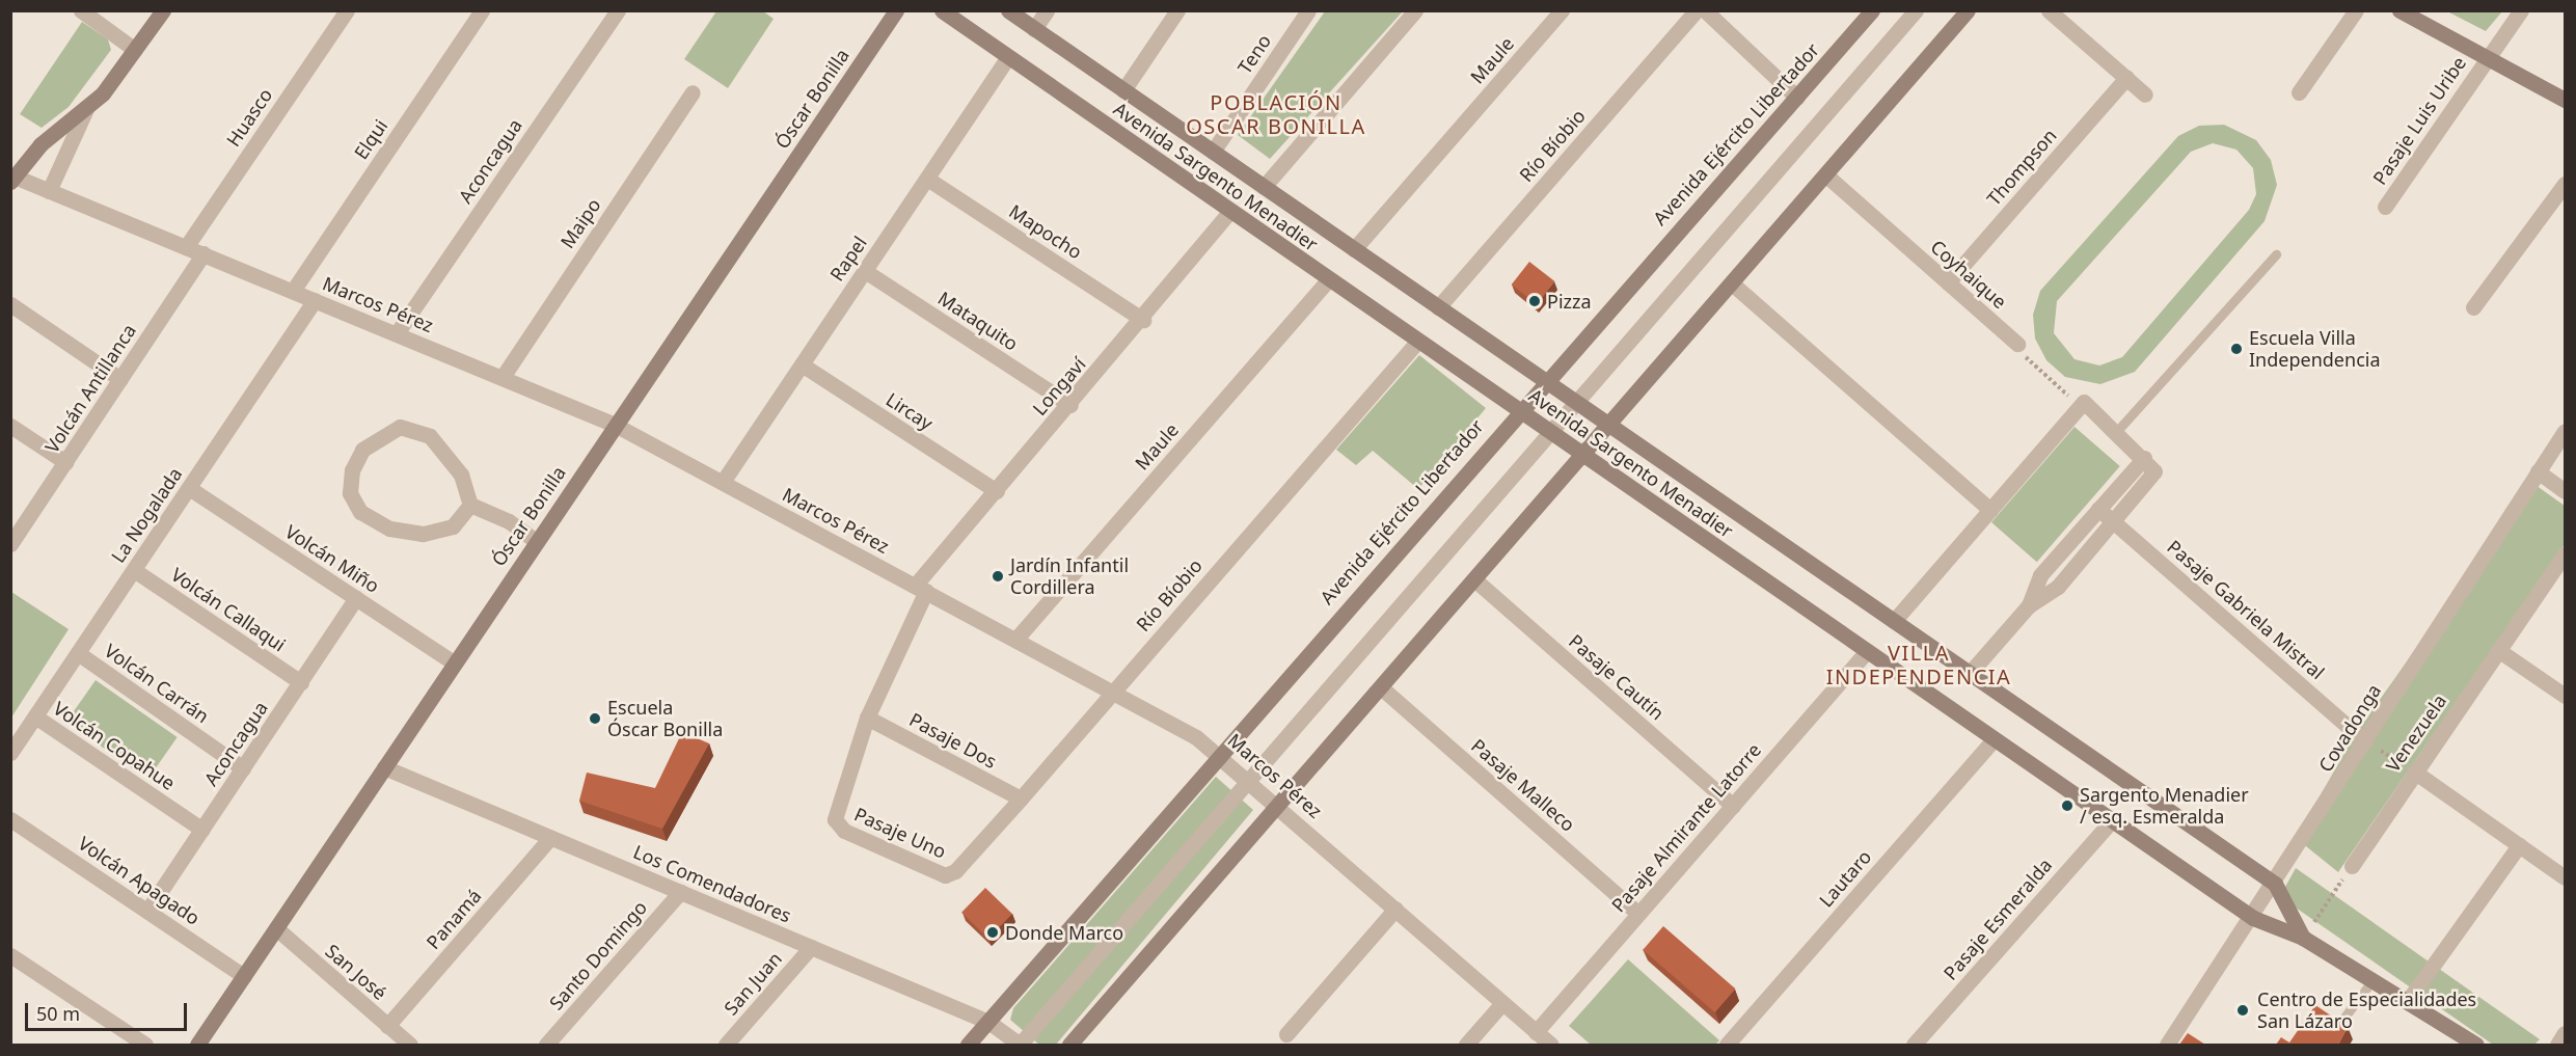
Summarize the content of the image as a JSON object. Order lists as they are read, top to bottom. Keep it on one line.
{"streets":{"main road":["Óscar Bonilla","Avenida Ejército Libertador","Avenida Sargento Menadier"],"street":["Teno","Maule","Huasco","Pasaje Luis Uribe","Elqui","Río Bíobio","Aconcagua","Thompson","Maipo","Mapocho","Rapel","Coyhaique","Marcos Pérez","Mataquito","Longaví","Volcán Antillanca","Lircay","La Nogalada","Volcán Miño","Volcán Callaqui","Pasaje Gabriela Mistral","Pasaje Cautín","Volcán Carrán","Covadonga","Venezuela","Pasaje Dos","Volcán Copahue","Pasaje Malleco","Pasaje Almirante Latorre","Pasaje Uno","Lautaro","Volcán Apagado","Los Comendadores","Panamá","Pasaje Esmeralda","Santo Domingo","San José","San Juan"]},"crossings":[["Teno","Avenida Sargento Menadier"],["Maule","Avenida Sargento Menadier"],["Maule","Marcos Pérez"],["Óscar Bonilla","Marcos Pérez"],["Óscar Bonilla","Volcán Miño"],["Óscar Bonilla","Volcán Apagado"],["Óscar Bonilla","Los Comendadores"],["Óscar Bonilla","San José"],["Huasco","Marcos Pérez"],["Avenida Ejército Libertador","Avenida Sargento Menadier"],["Avenida Ejército Libertador","Marcos Pérez"],["Avenida Ejército Libertador","Los Comendadores"],["Elqui","Marcos Pérez"],["Río Bíobio","Avenida Sargento Menadier"],["Río Bíobio","Marcos Pérez"],["Río Bíobio","Pasaje Dos"],["Río Bíobio","Pasaje Uno"],["Aconcagua","Marcos Pérez"],["Aconcagua","Volcán Miño"],["Aconcagua","Volcán Callaqui"],["Aconcagua","Volcán Carrán"],["Aconcagua","Volcán Copahue"],["Aconcagua","Volcán Apagado"],["Thompson","Coyhaique"],["Avenida Sargento Menadier","Rapel"],["Avenida Sargento Menadier","Longaví"],["Avenida Sargento Menadier","Covadonga"],["Avenida Sargento Menadier","Pasaje Almirante Latorre"],["Avenida Sargento Menadier","Lautaro"],["Avenida Sargento Menadier","Pasaje Esmeralda"],["Maipo","Marcos Pérez"],["Mapocho","Rapel"],["Mapocho","Longaví"],["Rapel","Marcos Pérez"],["Rapel","Mataquito"],["Rapel","Lircay"],["Marcos Pérez","Longaví"],["Marcos Pérez","Volcán Antillanca"],["Marcos Pérez","La Nogalada"],["Marcos Pérez","Pasaje Almirante Latorre"],["Mataquito","Longaví"],["Longaví","Lircay"],["Longaví","Pasaje Dos"],["Longaví","Pasaje Uno"],["La Nogalada","Volcán Miño"],["La Nogalada","Volcán Callaqui"],["La Nogalada","Volcán Carrán"],["La Nogalada","Volcán Copahue"],["Pasaje Gabriela Mistral","Covadonga"],["Pasaje Cautín","Pasaje Almirante Latorre"],["Pasaje Malleco","Pasaje Almirante Latorre"],["Los Comendadores","Panamá"],["Los Comendadores","Santo Domingo"],["Los Comendadores","San Juan"],["Panamá","San José"]],"districts":["POBLACIÓN OSCAR BONILLA","VILLA INDEPENDENCIA"],"places":["Pizza","Escuela Villa Independencia","Jardín Infantil Cordillera","Escuela Óscar Bonilla","Sargento Menadier / esq. Esmeralda","Donde Marco","Centro de Especialidades San Lázaro"],"scale_bar":"50 m"}
